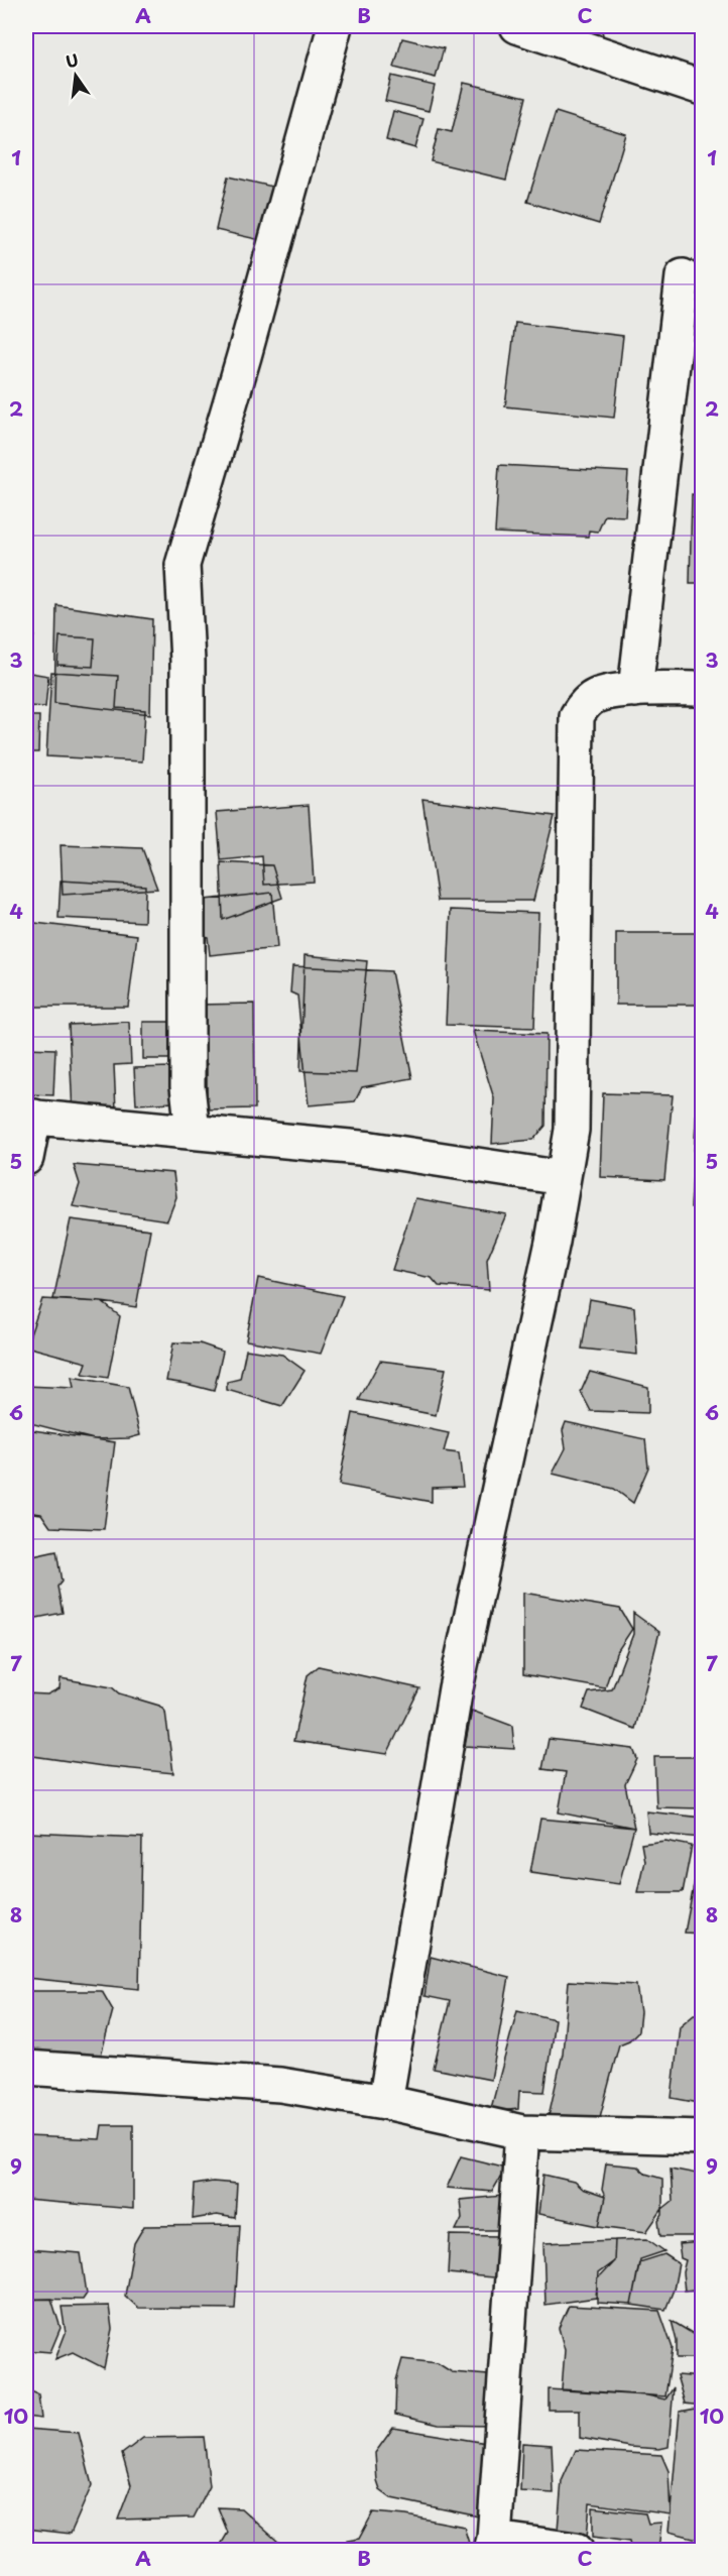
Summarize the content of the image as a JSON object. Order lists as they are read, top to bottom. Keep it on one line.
{"north":"top","grid":{"columns":["A","B","C"],"rows":["1","2","3","4","5","6","7","8","9","10"]}}
